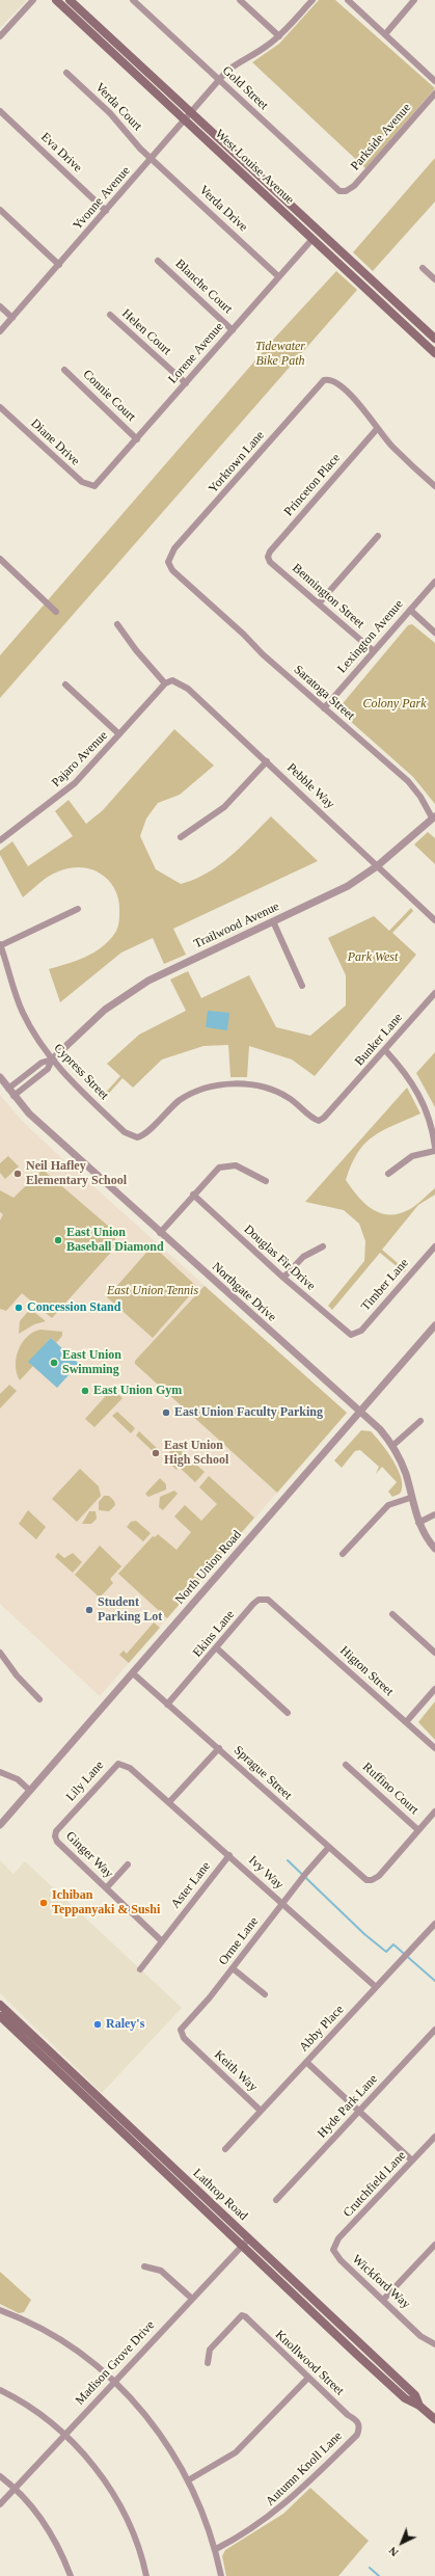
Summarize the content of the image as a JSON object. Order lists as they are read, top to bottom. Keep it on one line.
{"streets":{"main road":["West Louise Avenue","Lathrop Road"],"street":["Gold Street","Verda Court","Parkside Avenue","Eva Drive","Yvonne Avenue","Verda Drive","Blanche Court","Helen Court","Lorene Avenue","Connie Court","Diane Drive","Yorktown Lane","Princeton Place","Bennington Street","Lexington Avenue","Saratoga Street","Pajaro Avenue","Pebble Way","Trailwood Avenue","Bunker Lane","Cypress Street","Douglas Fir Drive","Timber Lane","Northgate Drive","North Union Road","Ekins Lane","Higton Street","Sprague Street","Lily Lane","Ruffino Court","Ginger Way","Ivy Way","Aster Lane","Orme Lane","Abby Place","Keith Way","Hyde Park Lane","Crutchfield Lane","Wickford Way","Madison Grove Drive","Knollwood Street","Autumn Knoll Lane"]},"crossings":[["Gold Street","Parkside Avenue"],["Gold Street","Yvonne Avenue"],["Verda Court","Yvonne Avenue"],["Verda Court","Verda Drive"],["Eva Drive","Yvonne Avenue"],["West Louise Avenue","Yvonne Avenue"],["West Louise Avenue","Lorene Avenue"],["Yvonne Avenue","Verda Drive"],["Verda Drive","Lorene Avenue"],["Blanche Court","Lorene Avenue"],["Helen Court","Lorene Avenue"],["Lorene Avenue","Connie Court"],["Lorene Avenue","Diane Drive"],["Yorktown Lane","Princeton Place"],["Yorktown Lane","Saratoga Street"],["Princeton Place","Bennington Street"],["Bennington Street","Lexington Avenue"],["Lexington Avenue","Saratoga Street"],["Saratoga Street","Trailwood Avenue"],["Pajaro Avenue","Pebble Way"],["Pebble Way","Trailwood Avenue"],["Trailwood Avenue","Cypress Street"],["Trailwood Avenue","Northgate Drive"],["Bunker Lane","Cypress Street"],["Douglas Fir Drive","Timber Lane"],["Northgate Drive","North Union Road"],["North Union Road","Sprague Street"],["Ekins Lane","Higton Street"],["Ekins Lane","Sprague Street"],["Sprague Street","Ruffino Court"],["Sprague Street","Orme Lane"],["Lily Lane","Ginger Way"],["Lily Lane","Ivy Way"],["Ginger Way","Aster Lane"],["Ivy Way","Aster Lane"],["Ivy Way","Orme Lane"],["Ivy Way","Abby Place"],["Orme Lane","Keith Way"],["Abby Place","Keith Way"],["Crutchfield Lane","Wickford Way"],["Lathrop Road","Madison Grove Drive"],["Knollwood Street","Autumn Knoll Lane"]],"parks":["Tidewater Bike Path","Colony Park","Park West","East Union Tennis"],"places":["Neil Hafley Elementary School","East Union Baseball Diamond","Concession Stand","East Union Swimming","East Union Gym","East Union Faculty Parking","East Union High School","Student Parking Lot","Ichiban Teppanyaki & Sushi","Raley's"],"north":"bottom left"}
